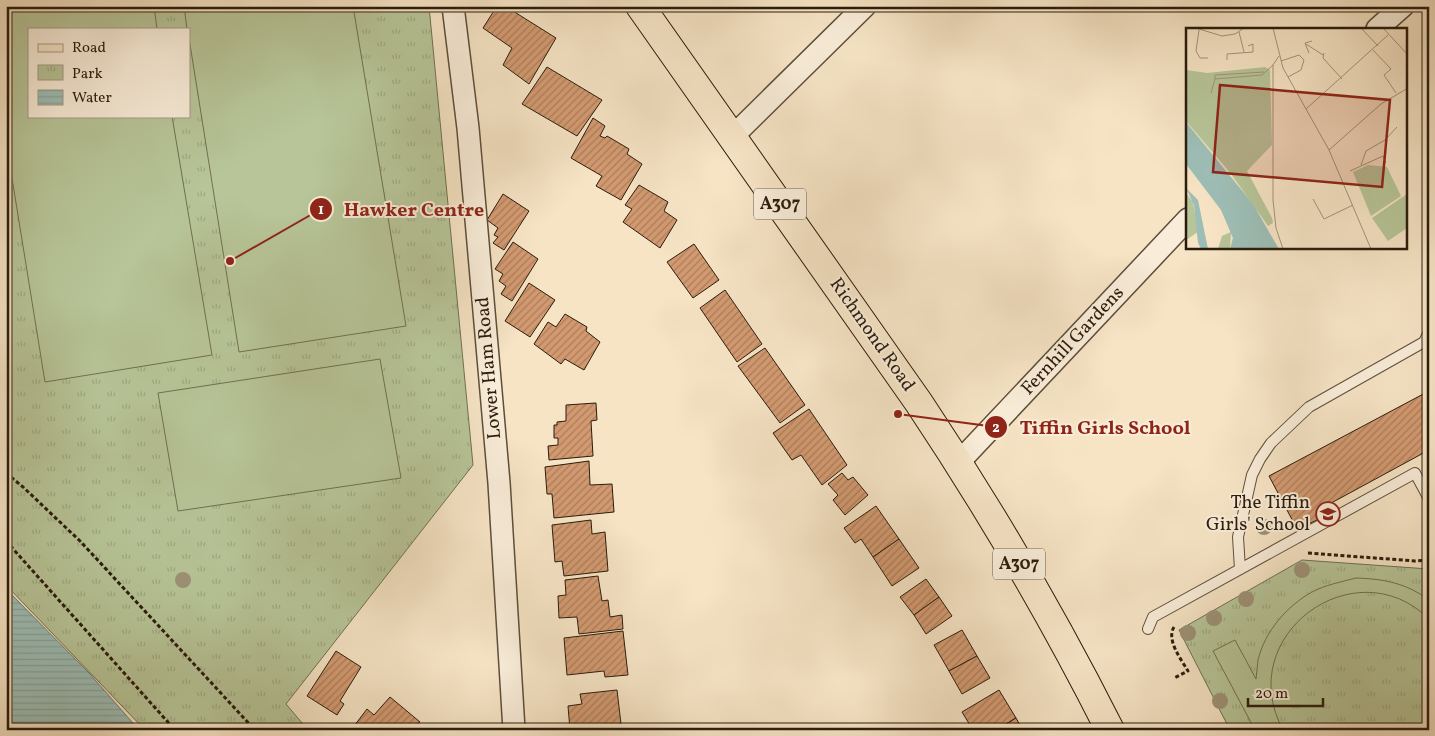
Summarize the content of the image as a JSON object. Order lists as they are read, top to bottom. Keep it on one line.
{"streets":{"main road":["A307","Richmond Road"],"street":["Fernhill Gardens","Lower Ham Road"]},"crossings":[["Richmond Road","Fernhill Gardens"]],"places":{"other":["Hawker Centre","Tiffin Girls School"],"school or university":["The Tiffin Girls' School"]},"legend":["Road","Park","Water"],"scale_bar":"20 m"}
